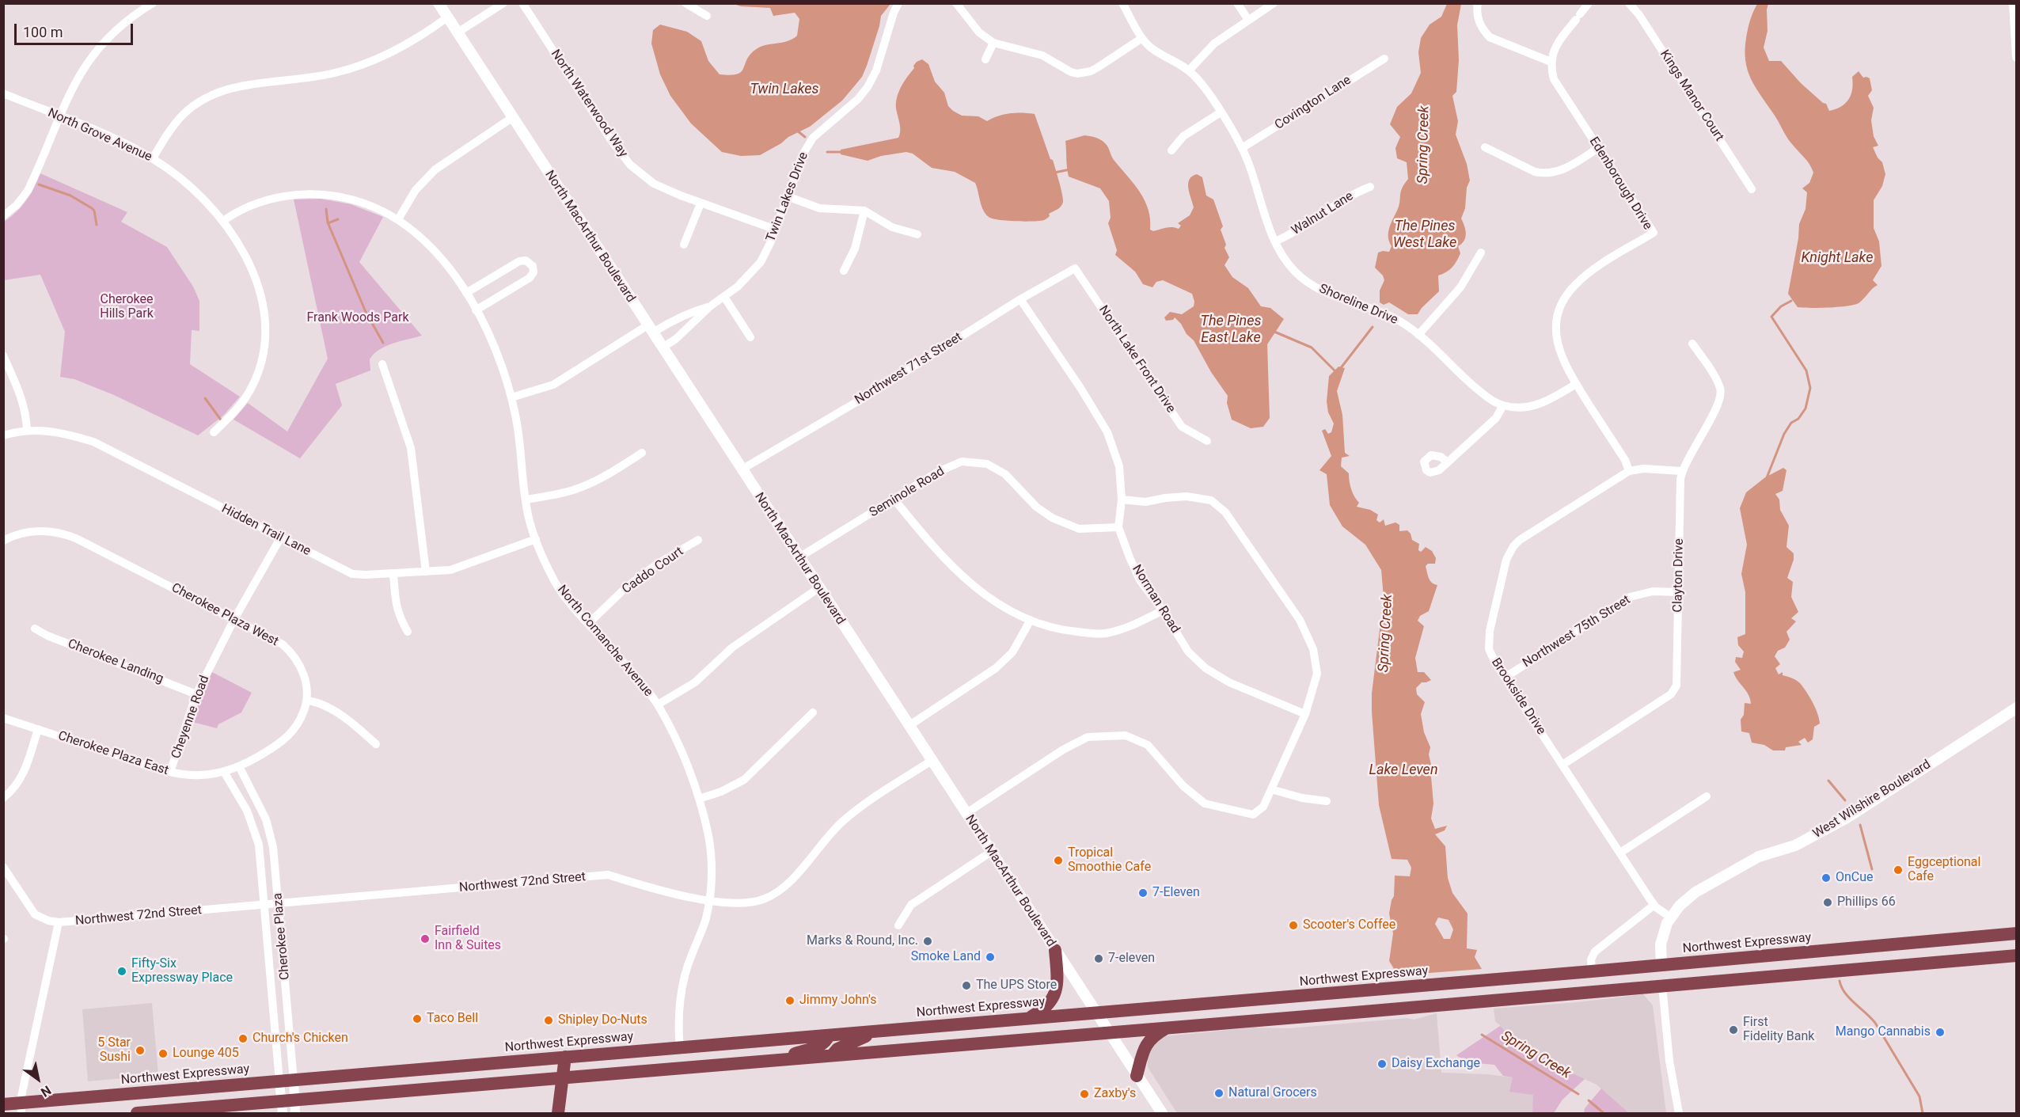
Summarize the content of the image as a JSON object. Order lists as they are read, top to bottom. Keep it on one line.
{"streets":{"highway":["Northwest Expressway"],"main road":["North MacArthur Boulevard","West Wilshire Boulevard"],"street":["Kings Manor Court","Covington Lane","North Waterwood Way","North Grove Avenue","Edenborough Drive","Twin Lakes Drive","Walnut Lane","Shoreline Drive","North Lake Front Drive","Northwest 71st Street","Seminole Road","Hidden Trail Lane","Caddo Court","Clayton Drive","Norman Road","Cherokee Plaza West","Northwest 75th Street","North Comanche Avenue","Cherokee Landing","Brookside Drive","Cheyenne Road","Cherokee Plaza East","Northwest 72nd Street","Cherokee Plaza"]},"crossings":[["Covington Lane","Shoreline Drive"],["North Waterwood Way","Twin Lakes Drive"],["North Grove Avenue","North Comanche Avenue"],["Edenborough Drive","Shoreline Drive"],["Edenborough Drive","Brookside Drive"],["Twin Lakes Drive","North MacArthur Boulevard"],["Walnut Lane","Shoreline Drive"],["North MacArthur Boulevard","Northwest 71st Street"],["North MacArthur Boulevard","Seminole Road"],["North MacArthur Boulevard","Northwest 72nd Street"],["North MacArthur Boulevard","Northwest Expressway"],["North Lake Front Drive","Northwest 71st Street"],["Northwest 71st Street","Norman Road"],["Seminole Road","Norman Road"],["Hidden Trail Lane","North Comanche Avenue"],["Hidden Trail Lane","Cheyenne Road"],["Caddo Court","North Comanche Avenue"],["Clayton Drive","Northwest 75th Street"],["Clayton Drive","Brookside Drive"],["Cherokee Plaza West","Cheyenne Road"],["Northwest 75th Street","Brookside Drive"],["North Comanche Avenue","Northwest 72nd Street"],["North Comanche Avenue","Northwest Expressway"],["Cherokee Landing","Cheyenne Road"],["Brookside Drive","West Wilshire Boulevard"],["Cheyenne Road","Cherokee Plaza East"],["Cherokee Plaza East","Cherokee Plaza"],["West Wilshire Boulevard","Northwest Expressway"],["Northwest 72nd Street","Cherokee Plaza"],["Northwest 72nd Street","Northwest Expressway"],["Cherokee Plaza","Northwest Expressway"]],"water":["Twin Lakes","Spring Creek","The Pines West Lake","Knight Lake","The Pines East Lake","Lake Leven"],"parks":["Cherokee Hills Park","Frank Woods Park"],"places":["Tropical Smoothie Cafe","Eggceptional Cafe","OnCue","7-Eleven","Phillips 66","Scooter's Coffee","Fairfield Inn & Suites","Marks & Round, Inc.","Smoke Land","7-eleven","Fifty-Six Expressway Place","The UPS Store","Jimmy John's","Taco Bell","Shipley Do-Nuts","First Fidelity Bank","Mango Cannabis","Church's Chicken","5 Star Sushi","Lounge 405","Daisy Exchange","Natural Grocers","Zaxby's"],"scale_bar":"100 m","north":"bottom right"}
